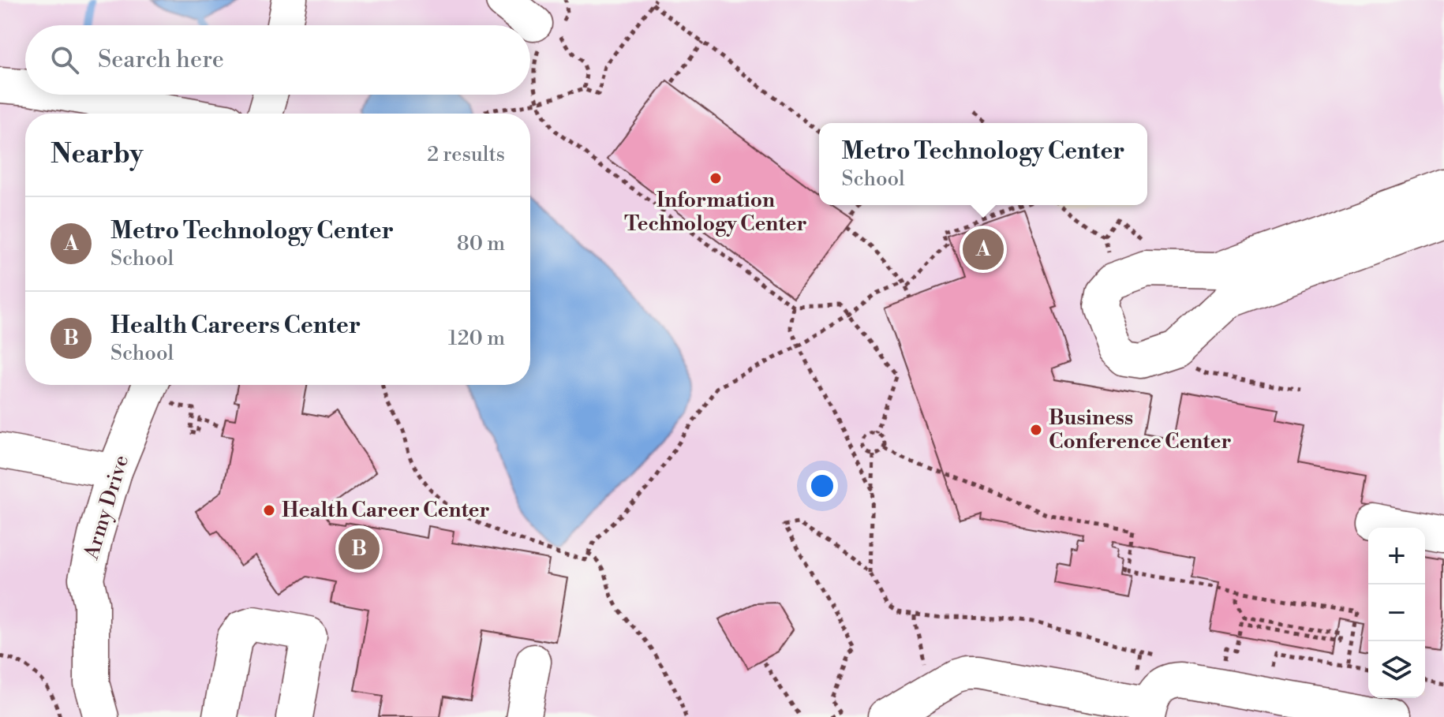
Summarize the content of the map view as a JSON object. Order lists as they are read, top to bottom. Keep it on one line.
{"streets":{"street":["Army Drive"]},"places":["Information Technology Center","Business Conference Center","Health Career Center"],"page":{"search":"Search here","heading":["Nearby","2 results"],"popup":["Metro Technology Center","School"],"list":[{"mark":"A","name":"Metro Technology Center","note":"School","value":"80 m"},{"mark":"B","name":"Health Careers Center","note":"School","value":"120 m"}],"pins":["A","B"],"map_buttons":["+","−"]}}
